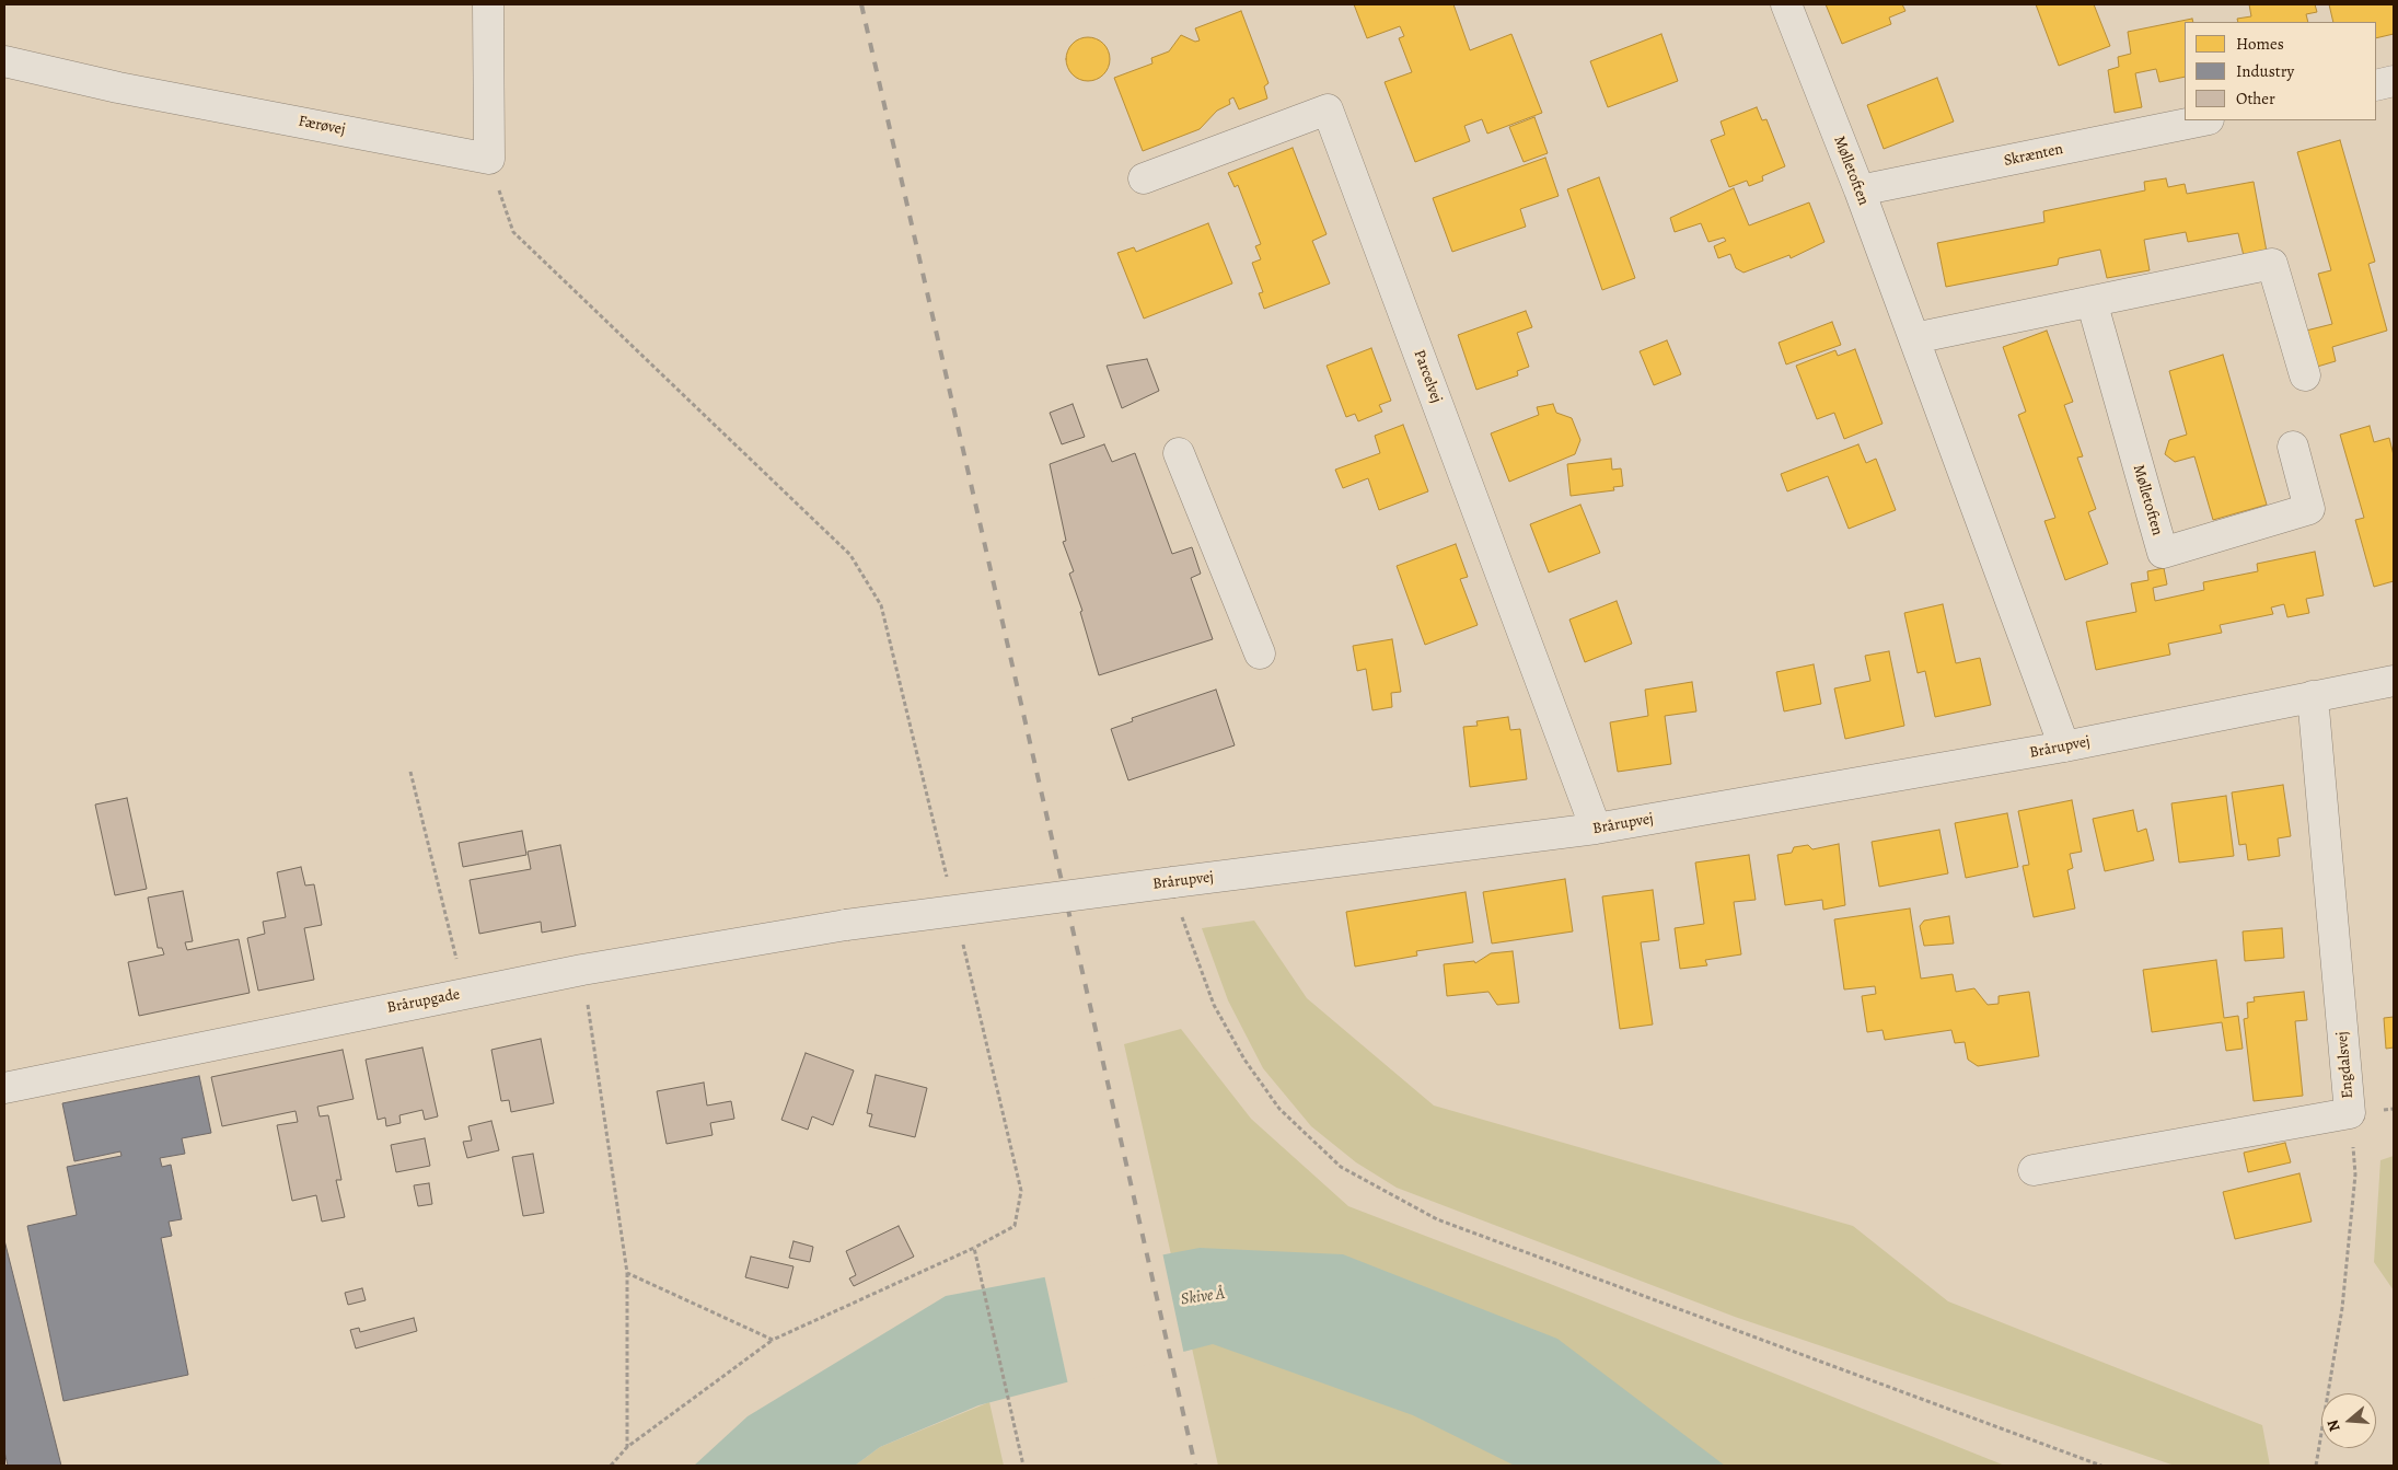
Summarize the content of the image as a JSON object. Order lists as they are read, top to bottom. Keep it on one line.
{"streets":{"street":["Færøvej","Skrænten","Mølletoften","Parcelvej","Brårupvej","Brårupgade","Engdalsvej"]},"crossings":[["Skrænten","Mølletoften"],["Mølletoften","Brårupvej"],["Parcelvej","Brårupvej"],["Brårupvej","Brårupgade"],["Brårupvej","Engdalsvej"]],"water":["Skive Å"],"legend":["Homes","Industry","Other"],"north":"left"}
